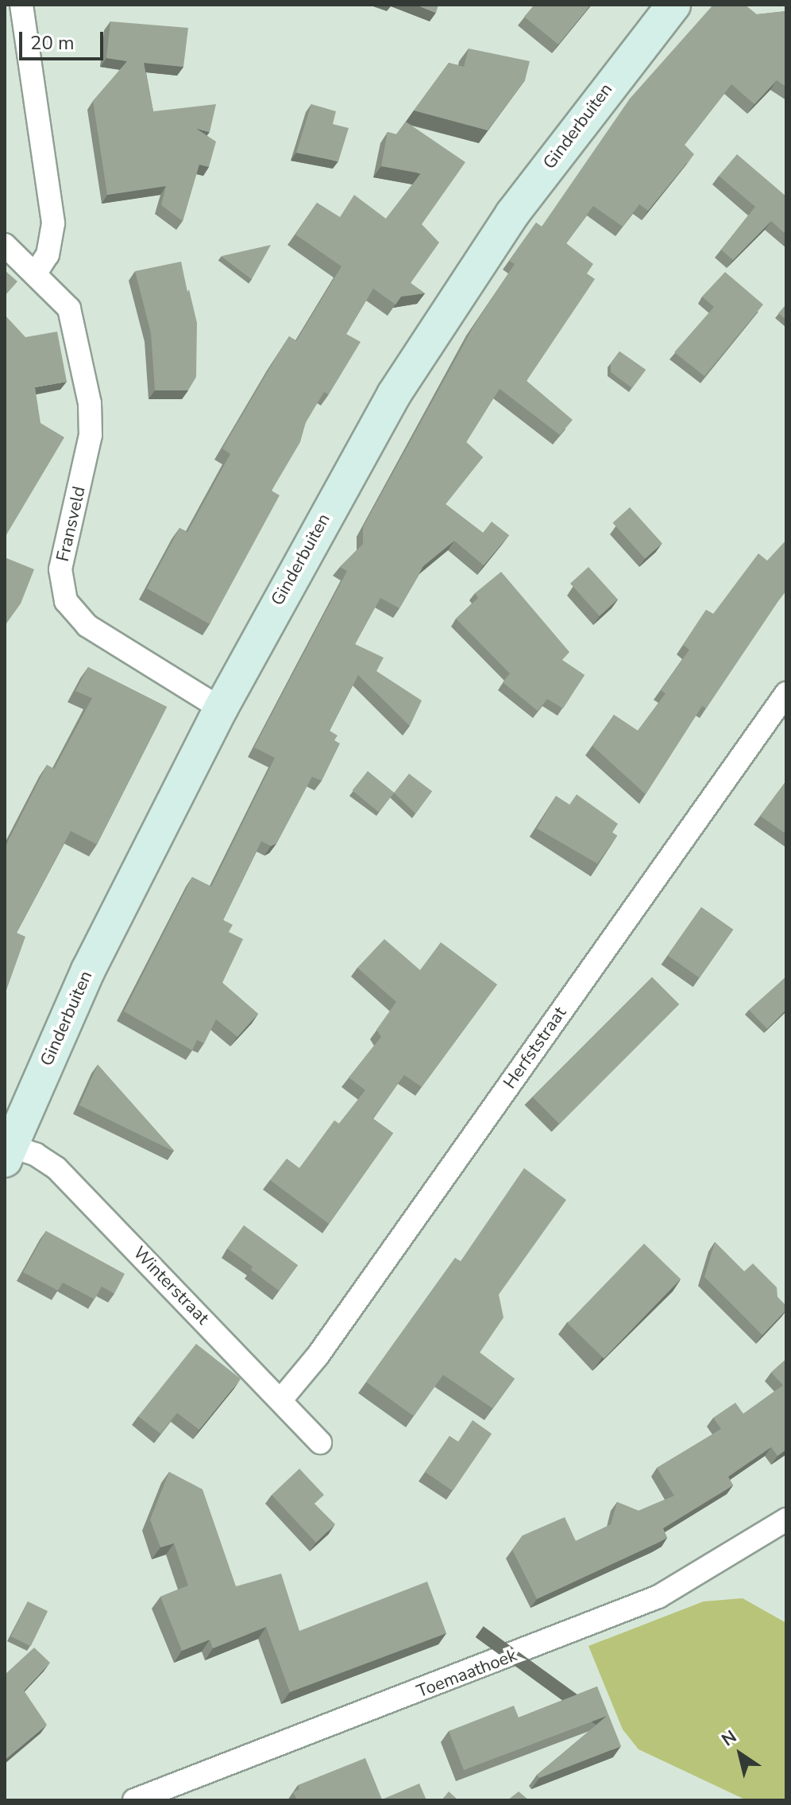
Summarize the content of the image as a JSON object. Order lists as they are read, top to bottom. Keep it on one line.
{"streets":{"main road":["Ginderbuiten"],"street":["Fransveld","Herfststraat","Winterstraat","Toemaathoek"]},"crossings":[["Ginderbuiten","Fransveld"],["Ginderbuiten","Winterstraat"],["Herfststraat","Winterstraat"]],"scale_bar":"20 m","north":"top left"}
